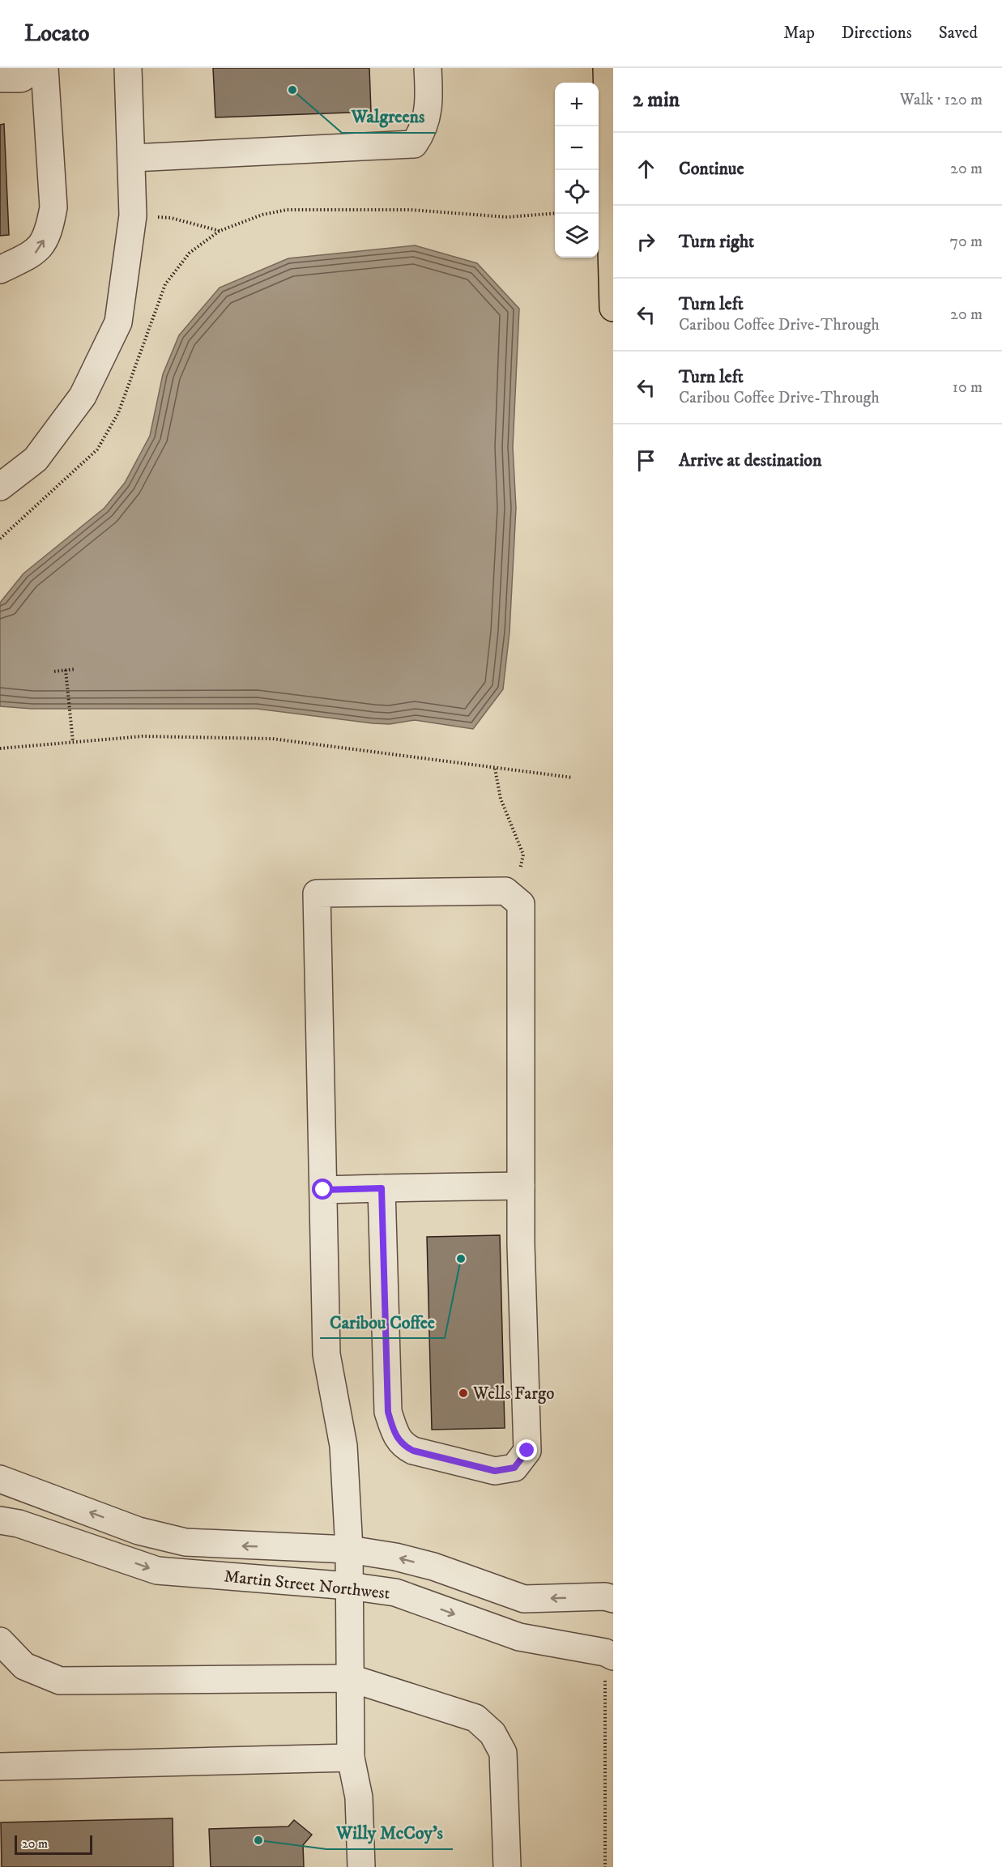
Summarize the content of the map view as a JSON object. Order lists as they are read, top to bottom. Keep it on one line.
{"streets":{"street":["Martin Street Northwest"]},"places":["Walgreens","Caribou Coffee","Wells Fargo","Willy McCoy's"],"scale_bar":"20 m","page":{"header":"Locato","nav":["Map","Directions","Saved"],"heading":["2 min","Walk · 120 m"],"map_buttons":["+","−"],"list":[["Continue","20 m"],["Turn right","70 m"],["Turn left","Caribou Coffee Drive-Through","20 m"],["Turn left","Caribou Coffee Drive-Through","10 m"],"Arrive at destination"],"scale":"20 m"}}
